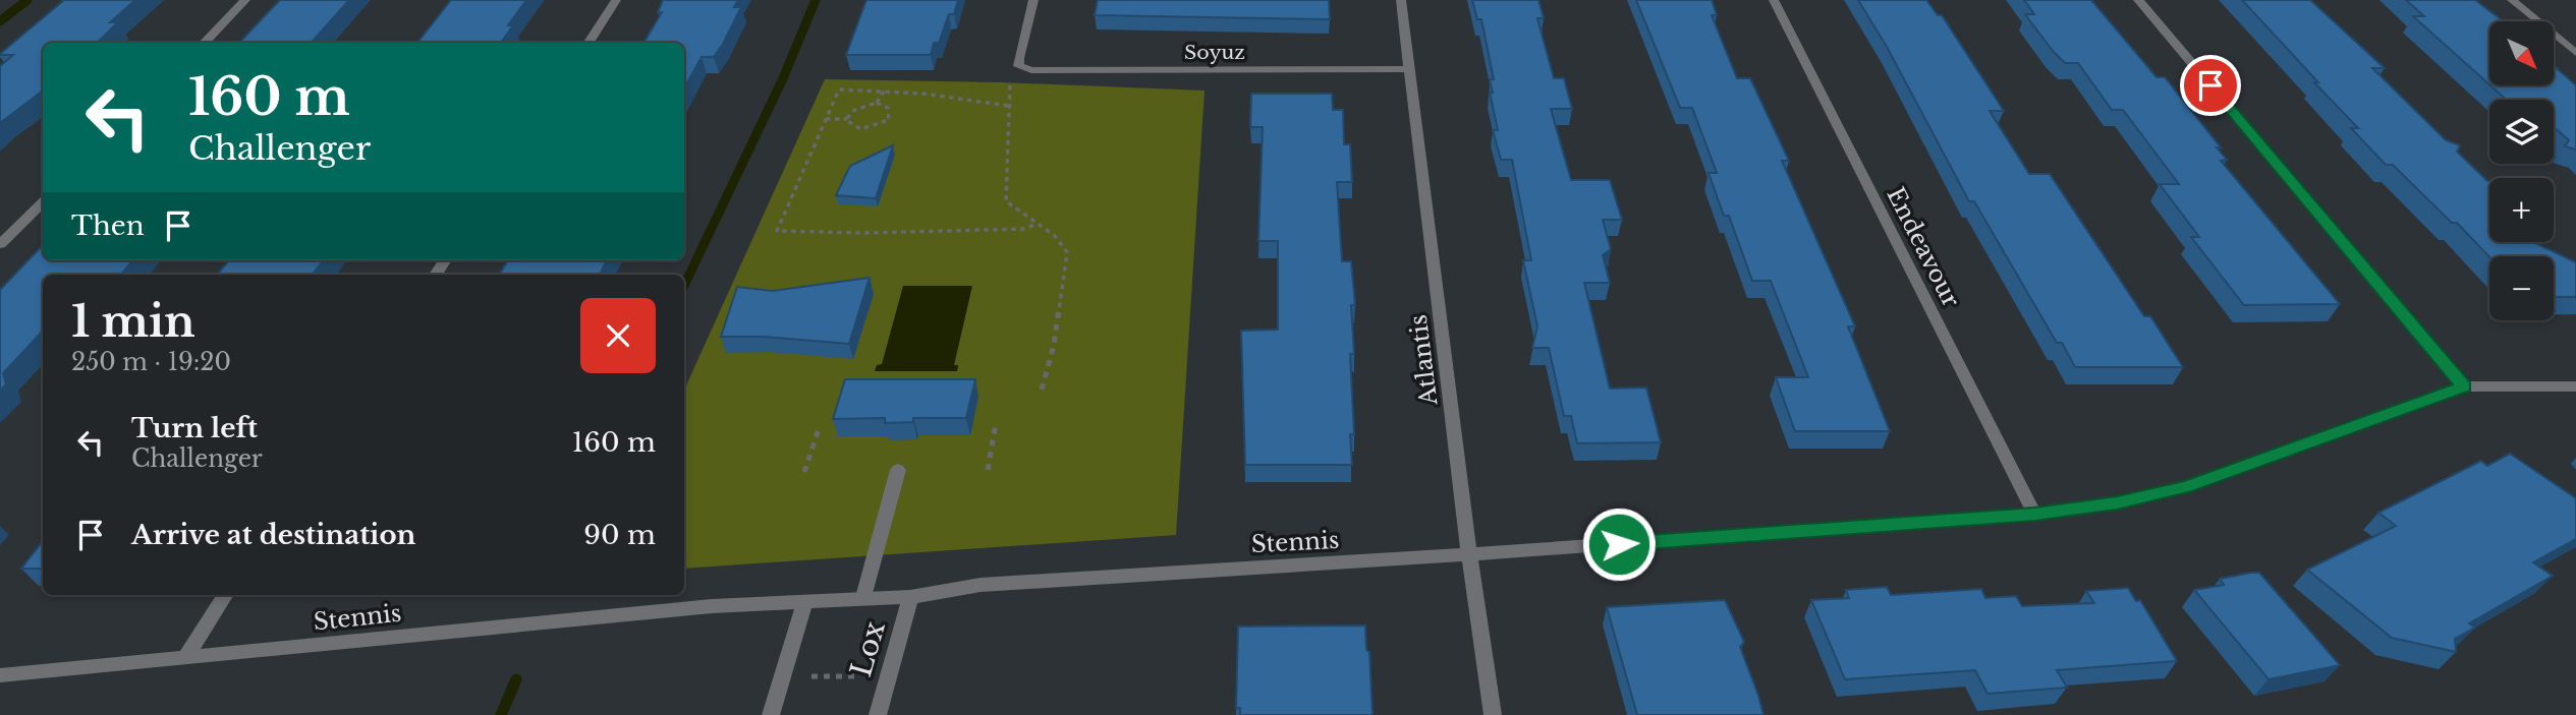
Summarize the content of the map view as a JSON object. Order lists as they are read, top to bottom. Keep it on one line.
{"streets":{"street":["Soyuz","Endeavour","Atlantis","Stennis","Lox"]},"crossings":[["Soyuz","Atlantis"],["Endeavour","Stennis"],["Atlantis","Stennis"],["Stennis","Lox"]],"north":"bottom right","page":{"map_buttons":["+","−"],"turn":["160 m","Challenger"],"then":"Then","heading":["1 min","250 m · 19:20"],"list":[{"name":"Turn left","note":"Challenger","value":"160 m"},{"name":"Arrive at destination","value":"90 m"}]}}
